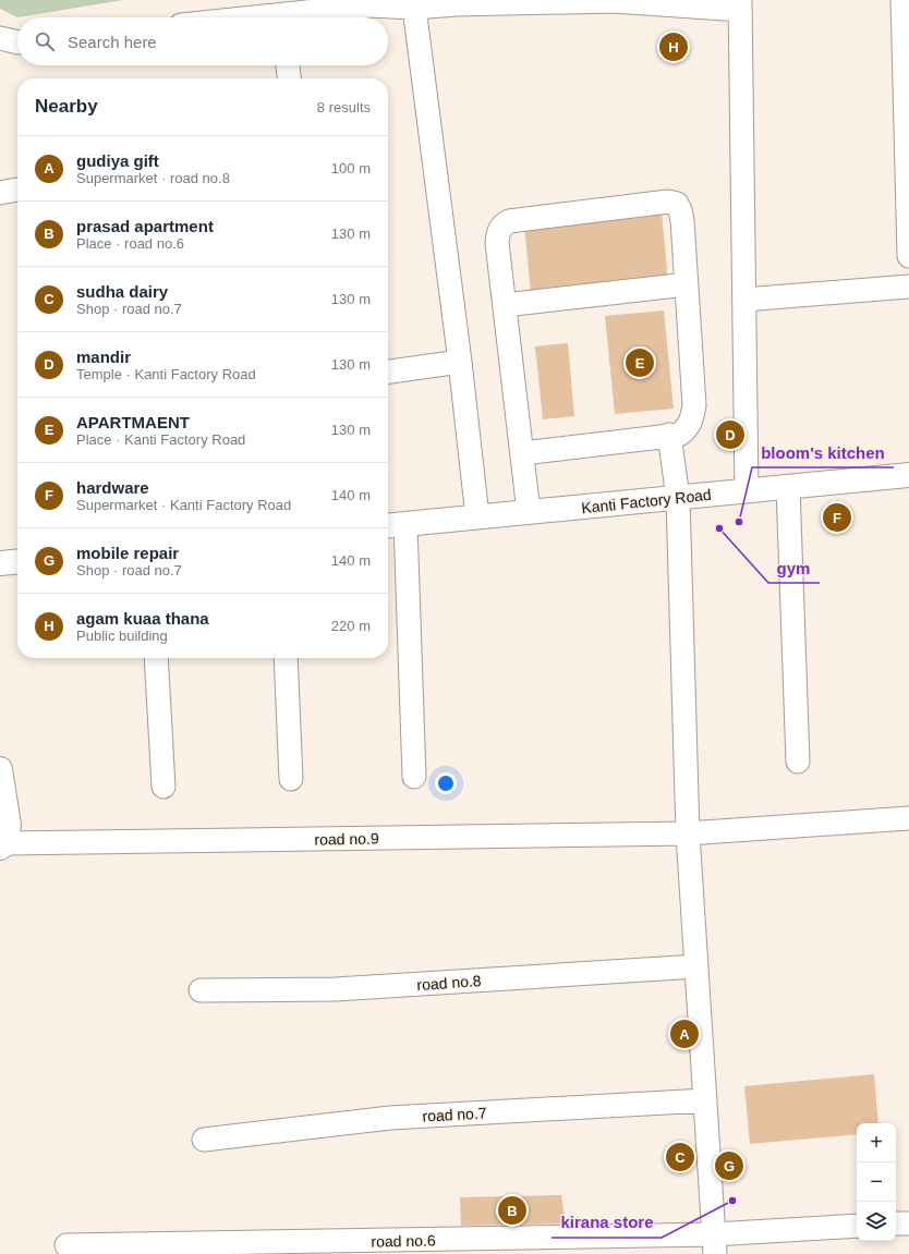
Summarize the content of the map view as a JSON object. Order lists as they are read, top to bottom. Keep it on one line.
{"streets":{"street":["Kanti Factory Road","road no.9","road no.8","road no.7","road no.6"]},"places":["bloom's kitchen","gym","kirana store"],"page":{"search":"Search here","pins":["H","E","D","F","A","C","G","B"],"heading":["Nearby","8 results"],"list":[{"mark":"A","name":"gudiya gift","note":"Supermarket · road no.8","value":"100 m"},{"mark":"B","name":"prasad apartment","note":"Place · road no.6","value":"130 m"},{"mark":"C","name":"sudha dairy","note":"Shop · road no.7","value":"130 m"},{"mark":"D","name":"mandir","note":"Temple · Kanti Factory Road","value":"130 m"},{"mark":"E","name":"APARTMAENT","note":"Place · Kanti Factory Road","value":"130 m"},{"mark":"F","name":"hardware","note":"Supermarket · Kanti Factory Road","value":"140 m"},{"mark":"G","name":"mobile repair","note":"Shop · road no.7","value":"140 m"},{"mark":"H","name":"agam kuaa thana","note":"Public building","value":"220 m"}],"map_buttons":["+","−"]}}
